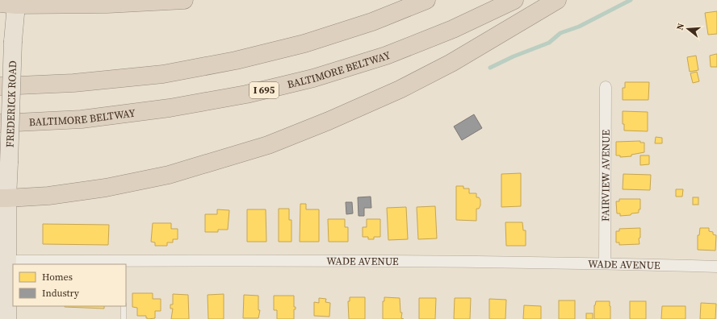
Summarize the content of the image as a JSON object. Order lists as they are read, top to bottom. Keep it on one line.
{"streets":{"highway":["BALTIMORE BELTWAY","I 695"],"main road":["FREDERICK ROAD"],"street":["FAIRVIEW AVENUE","WADE AVENUE"]},"crossings":[["FREDERICK ROAD","WADE AVENUE"],["FAIRVIEW AVENUE","WADE AVENUE"]],"legend":["Homes","Industry"],"north":"left"}
